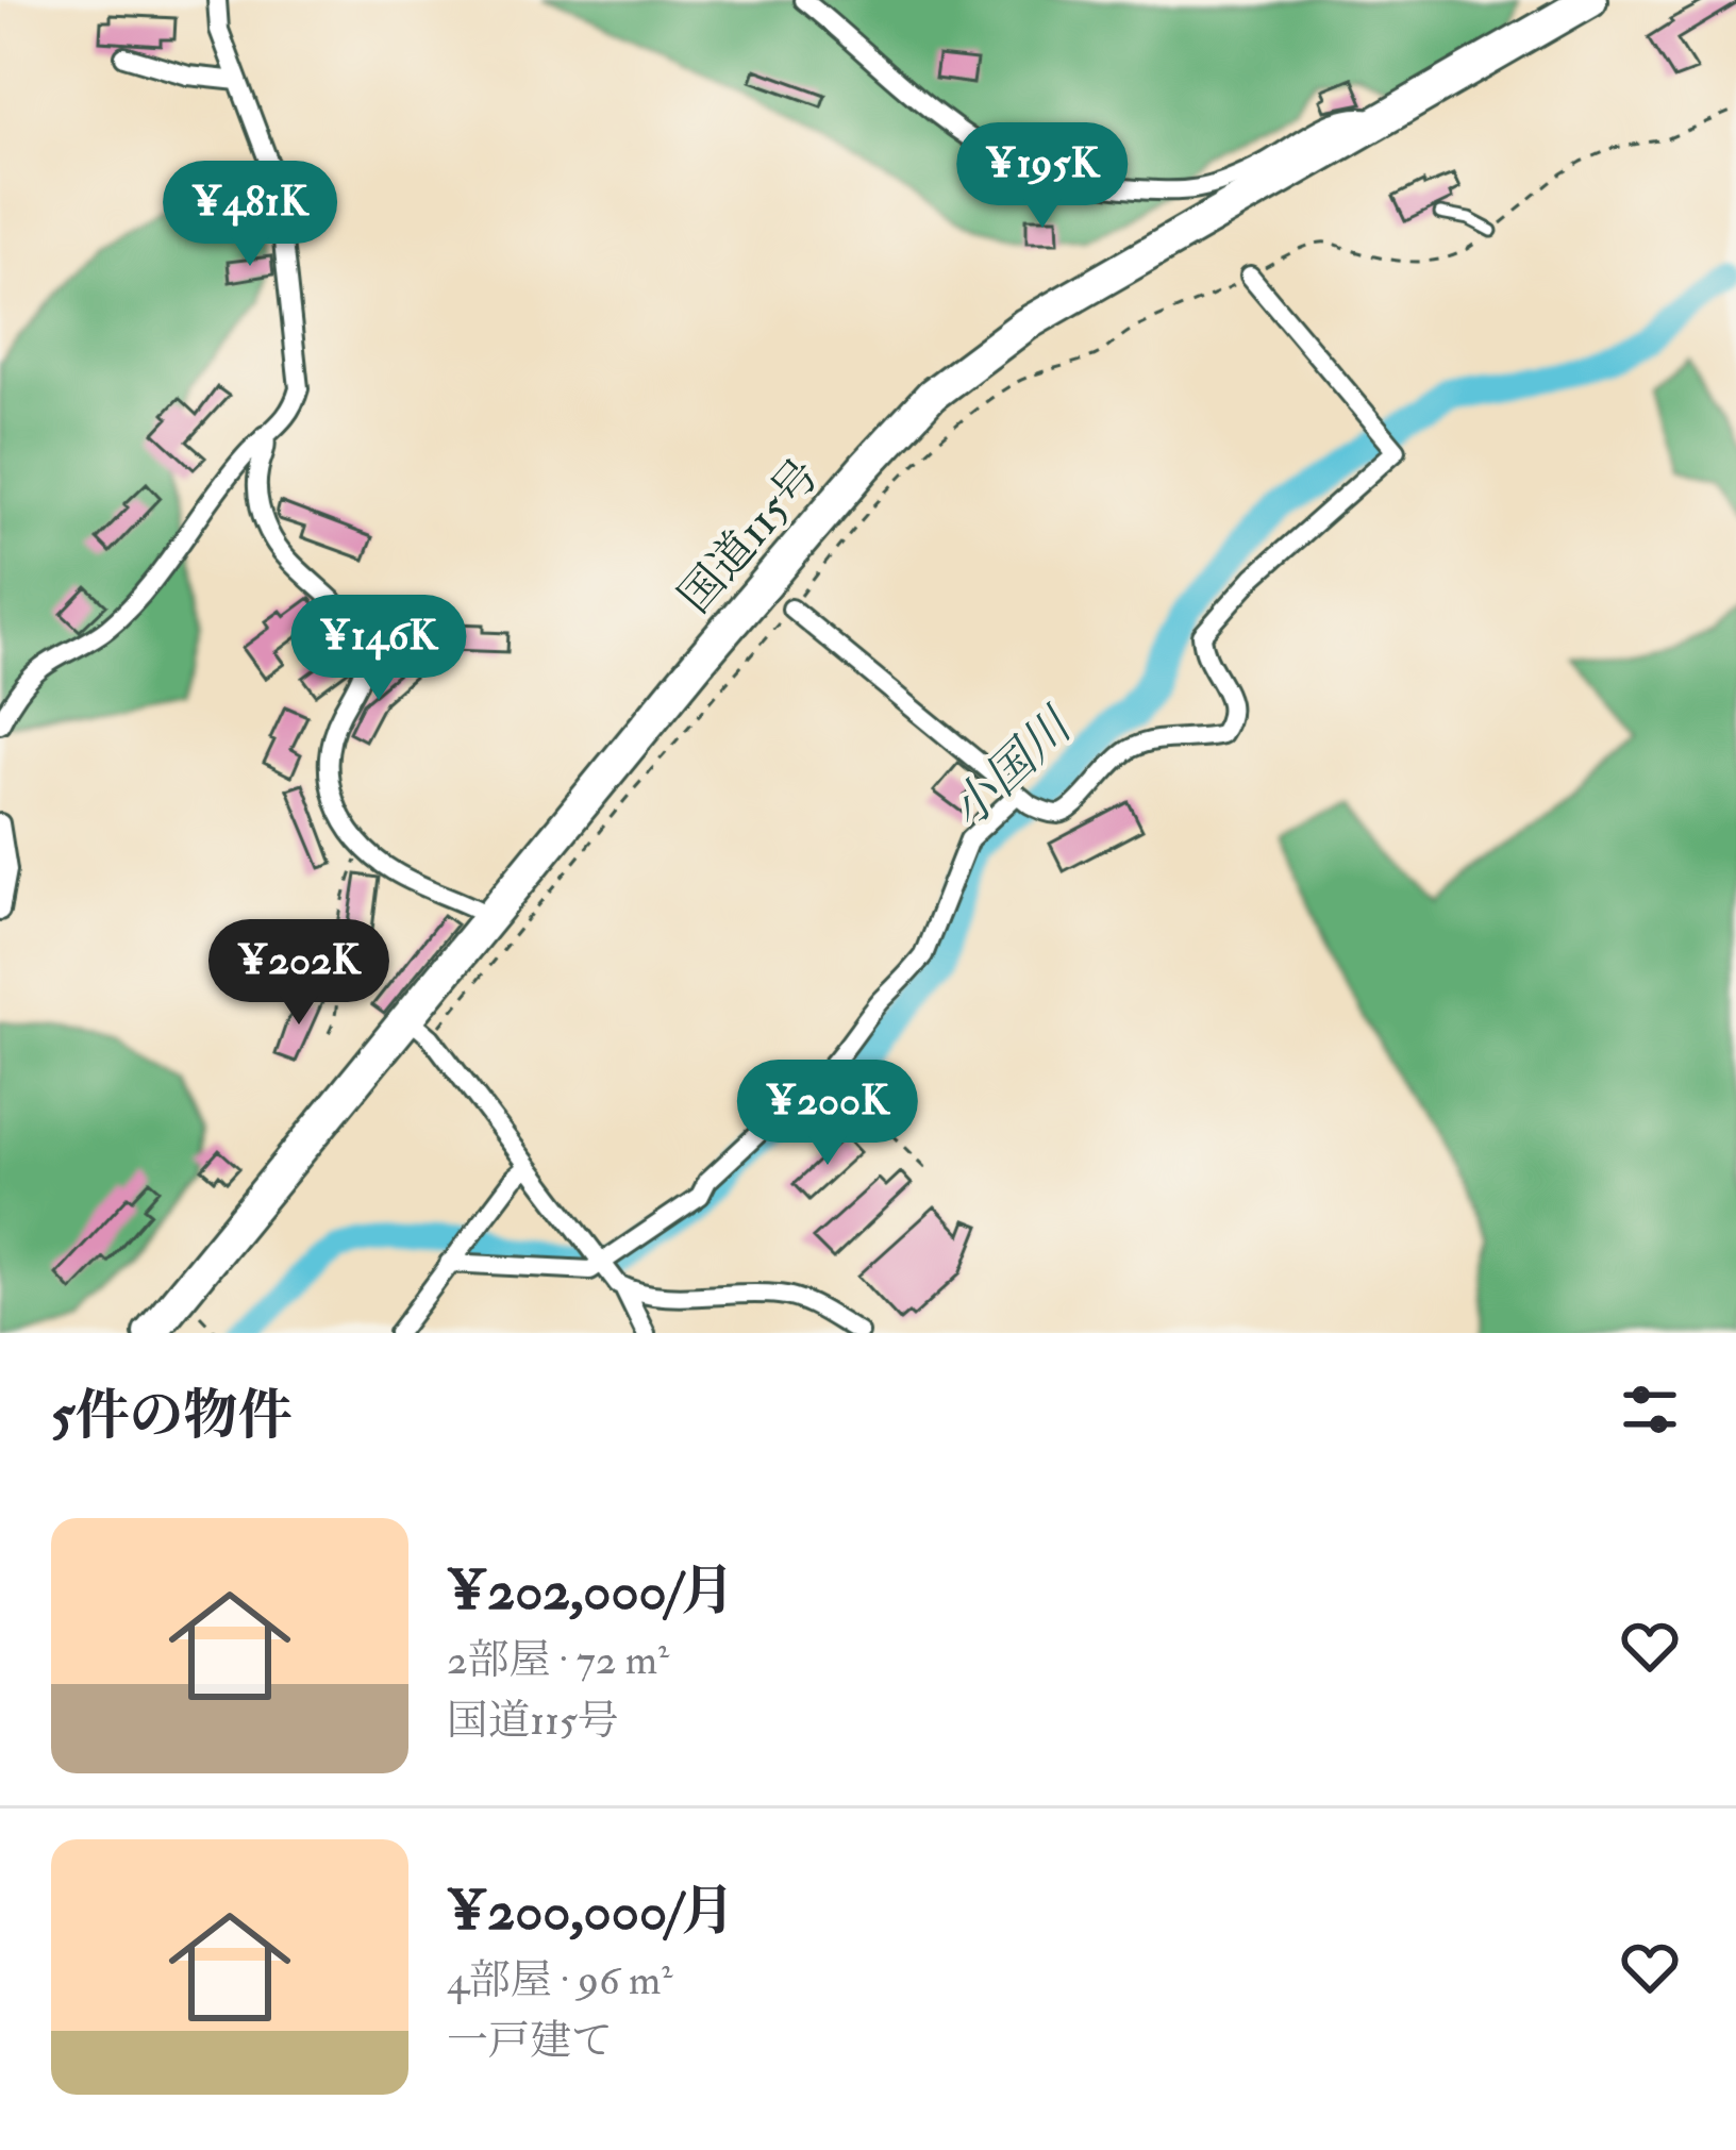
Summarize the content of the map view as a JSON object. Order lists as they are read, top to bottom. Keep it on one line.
{"streets":{"highway":["国道115号"]},"water":["小国川"],"page":{"price":["¥195K","¥481K","¥146K","¥202K","¥200K"],"heading":"5件の物件","list":[{"name":"¥202,000/月","note":"2部屋 · 72 m² · 国道115号"},{"name":"¥200,000/月","note":"4部屋 · 96 m² · 一戸建て"}]}}
